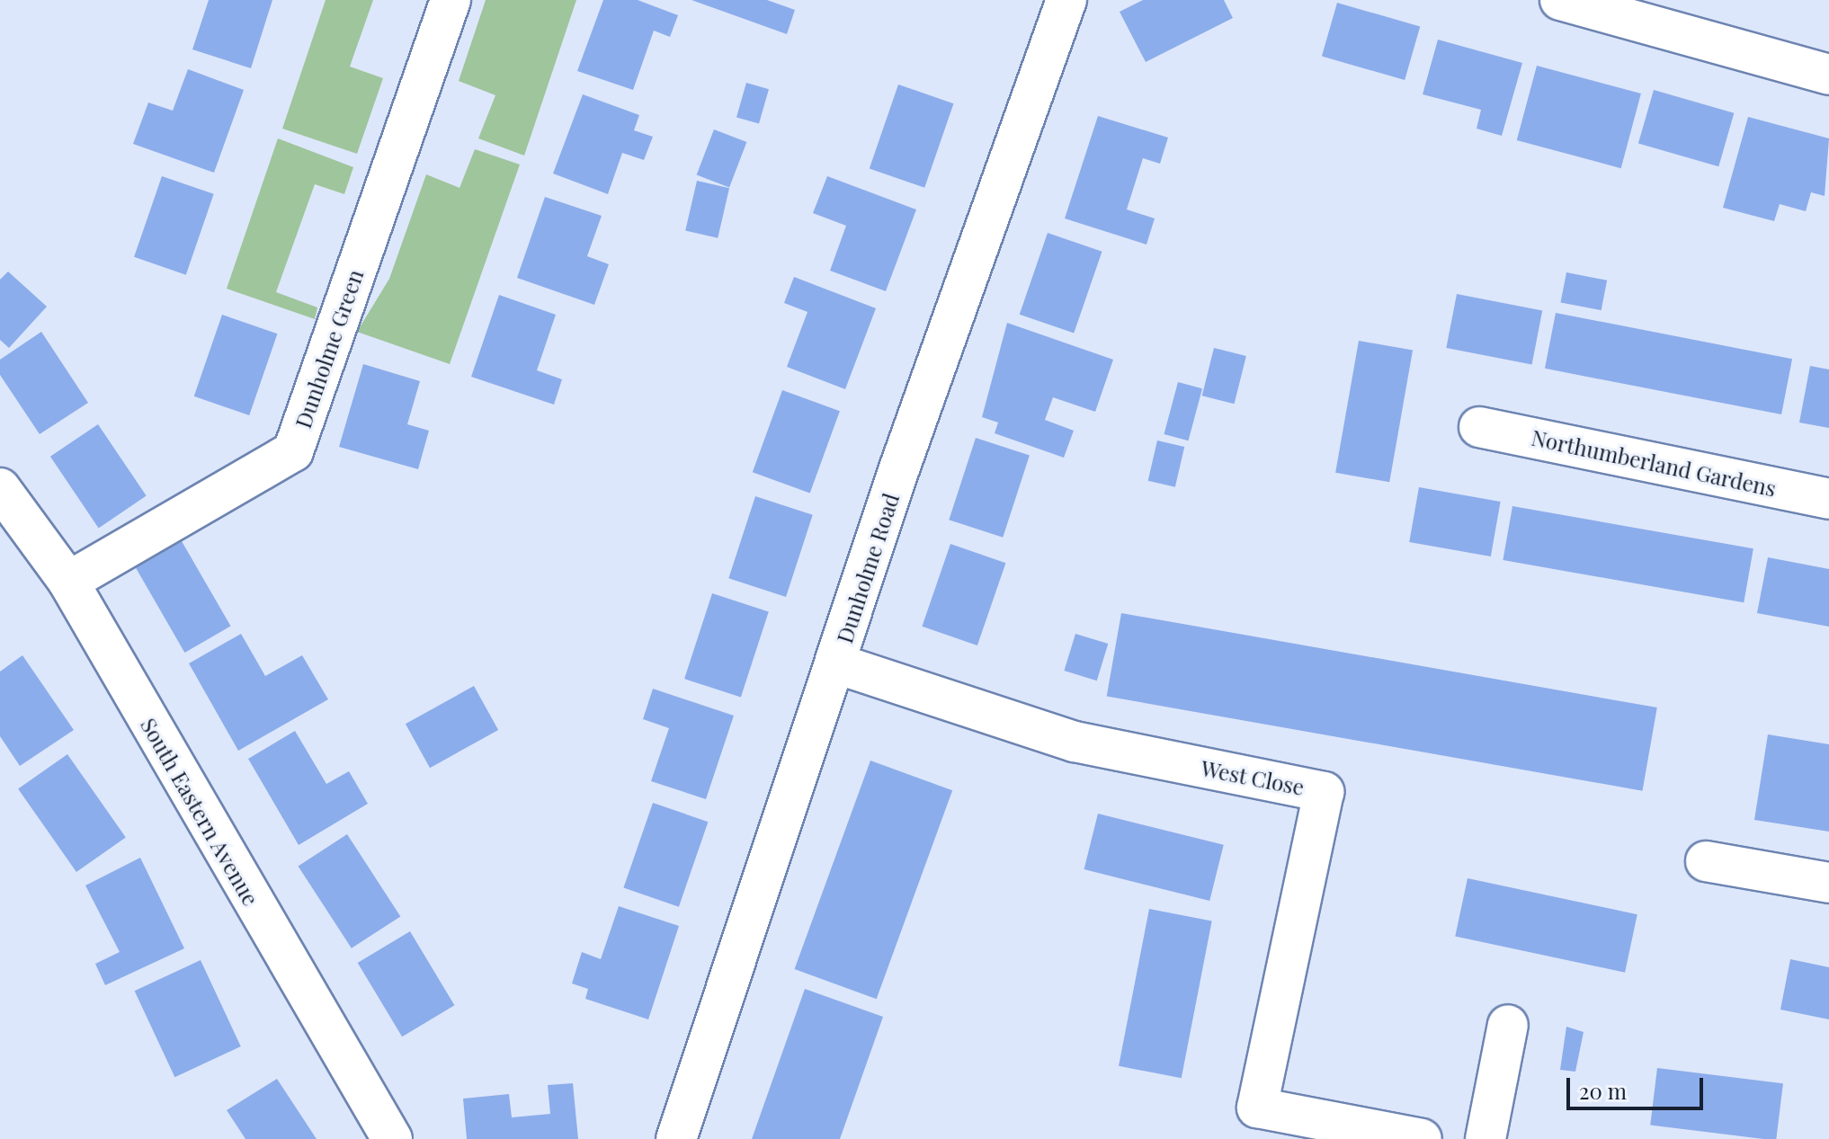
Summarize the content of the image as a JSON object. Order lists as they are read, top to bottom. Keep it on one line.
{"streets":{"street":["Dunholme Green","Northumberland Gardens","Dunholme Road","West Close","South Eastern Avenue"]},"crossings":[["Dunholme Green","South Eastern Avenue"],["Dunholme Road","West Close"]],"scale_bar":"20 m"}
